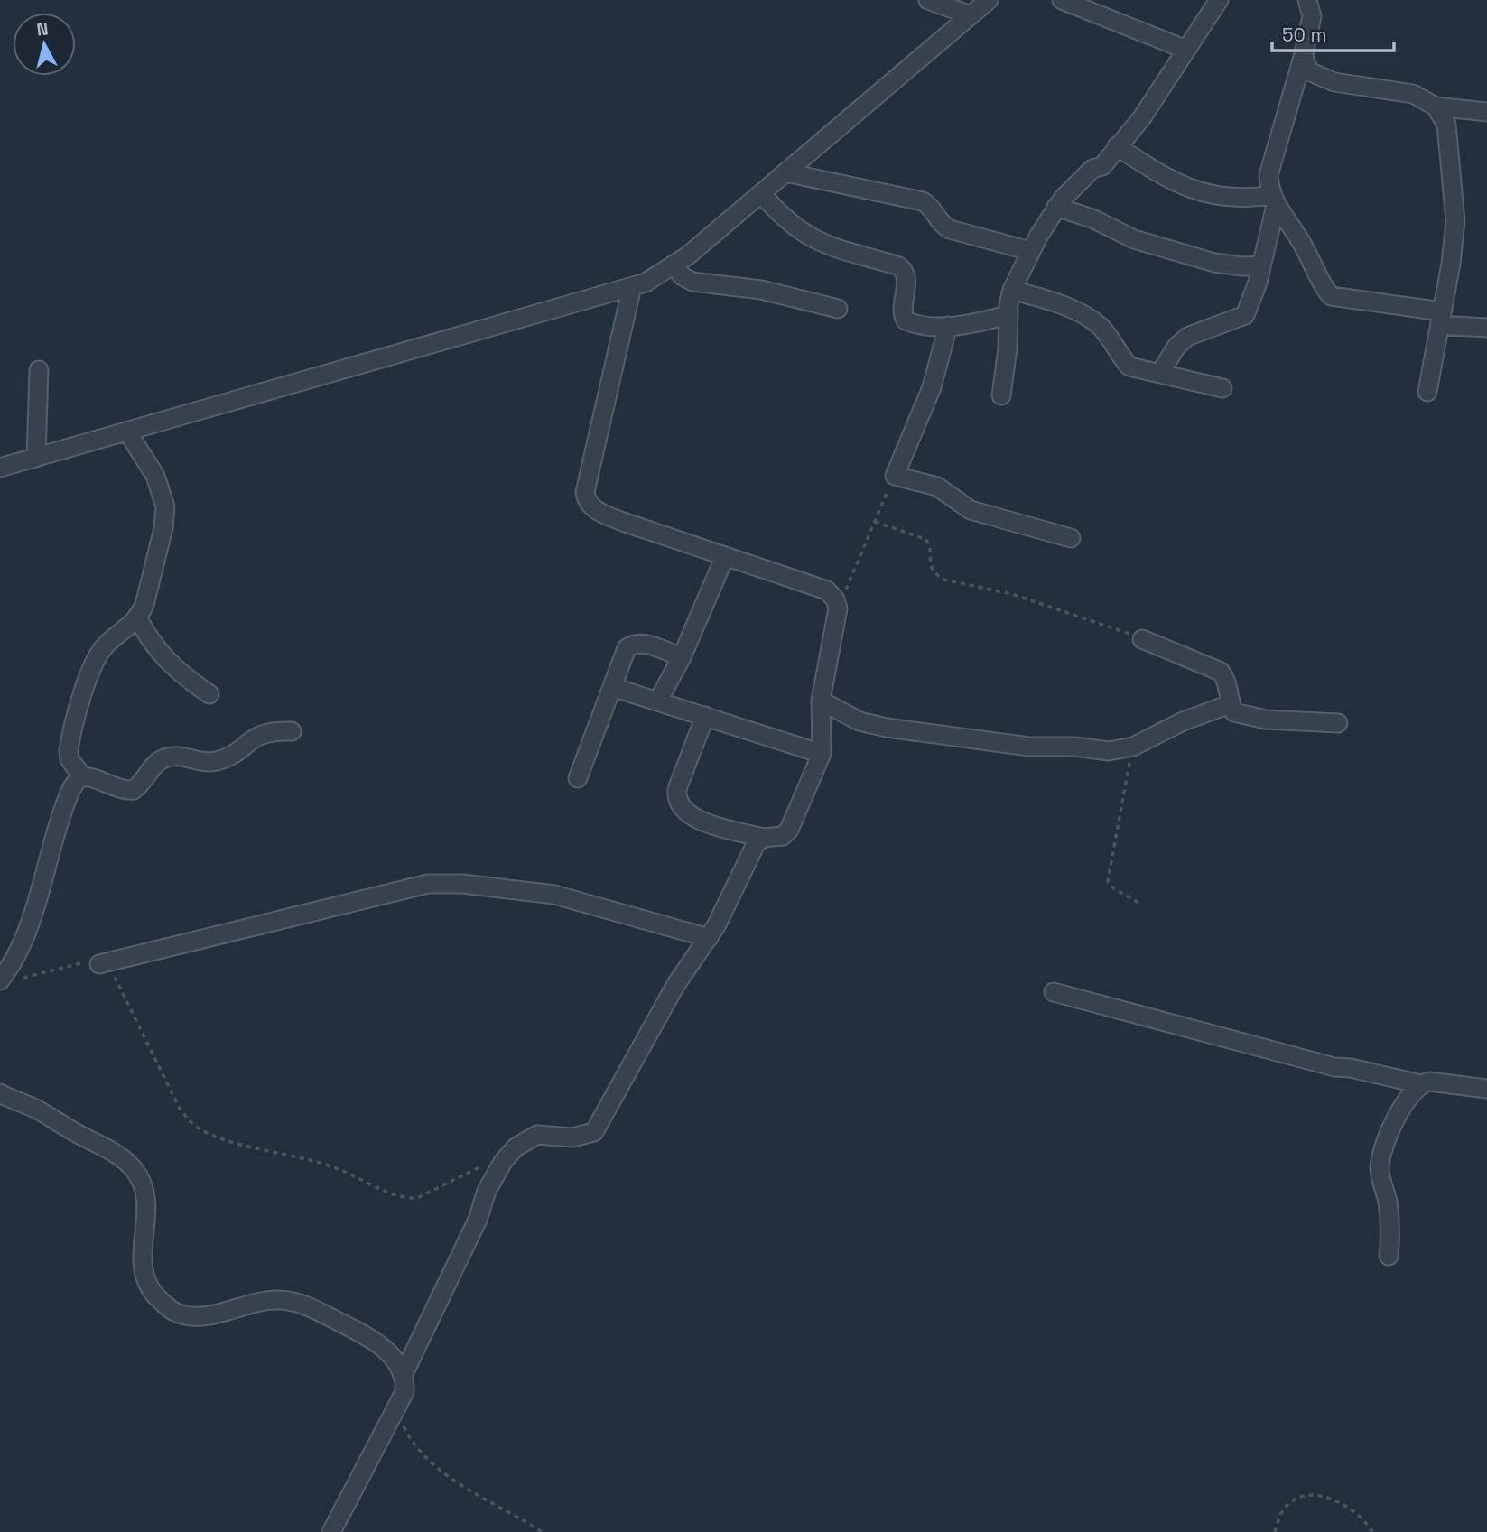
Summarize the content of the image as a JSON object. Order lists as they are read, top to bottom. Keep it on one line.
{"scale_bar":"50 m","north":"top"}
